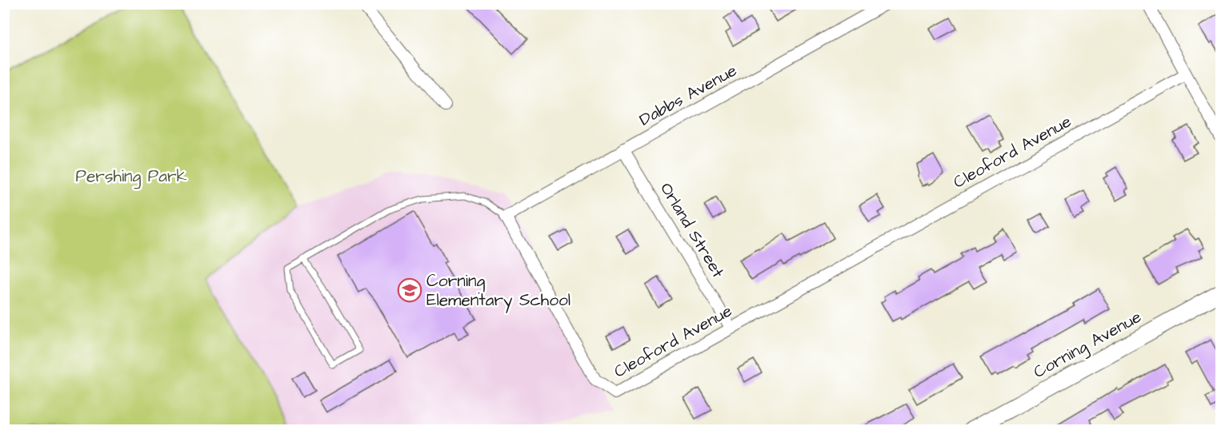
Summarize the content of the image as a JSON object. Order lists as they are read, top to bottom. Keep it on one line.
{"streets":{"street":["Dabbs Avenue","Cleoford Avenue","Orland Street","Corning Avenue"]},"crossings":[["Dabbs Avenue","Cleoford Avenue"],["Dabbs Avenue","Orland Street"],["Cleoford Avenue","Orland Street"]],"parks":["Pershing Park"],"places":{"school or university":["Corning Elementary School"]}}
